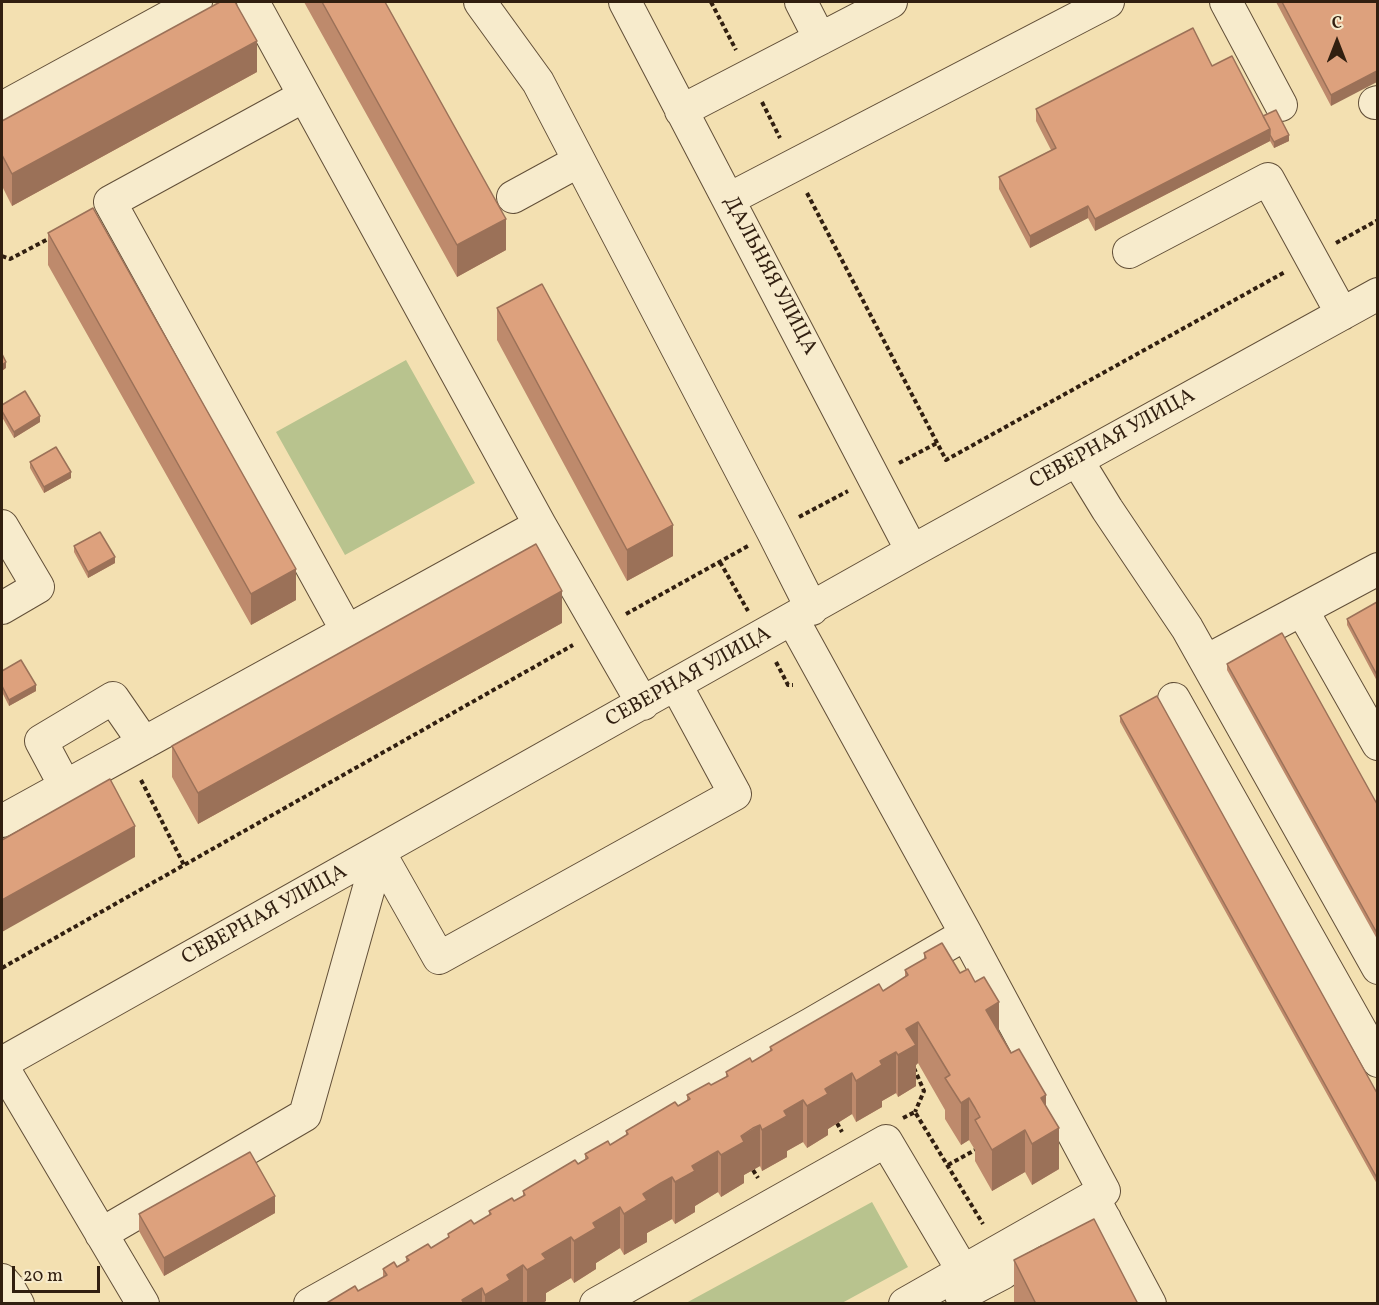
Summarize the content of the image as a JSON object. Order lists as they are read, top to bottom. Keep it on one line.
{"streets":{"street":["ДАЛЬНЯЯ УЛИЦА","СЕВЕРНАЯ УЛИЦА"]},"crossings":[["ДАЛЬНЯЯ УЛИЦА","СЕВЕРНАЯ УЛИЦА"]],"scale_bar":"20 m","north":"top"}
